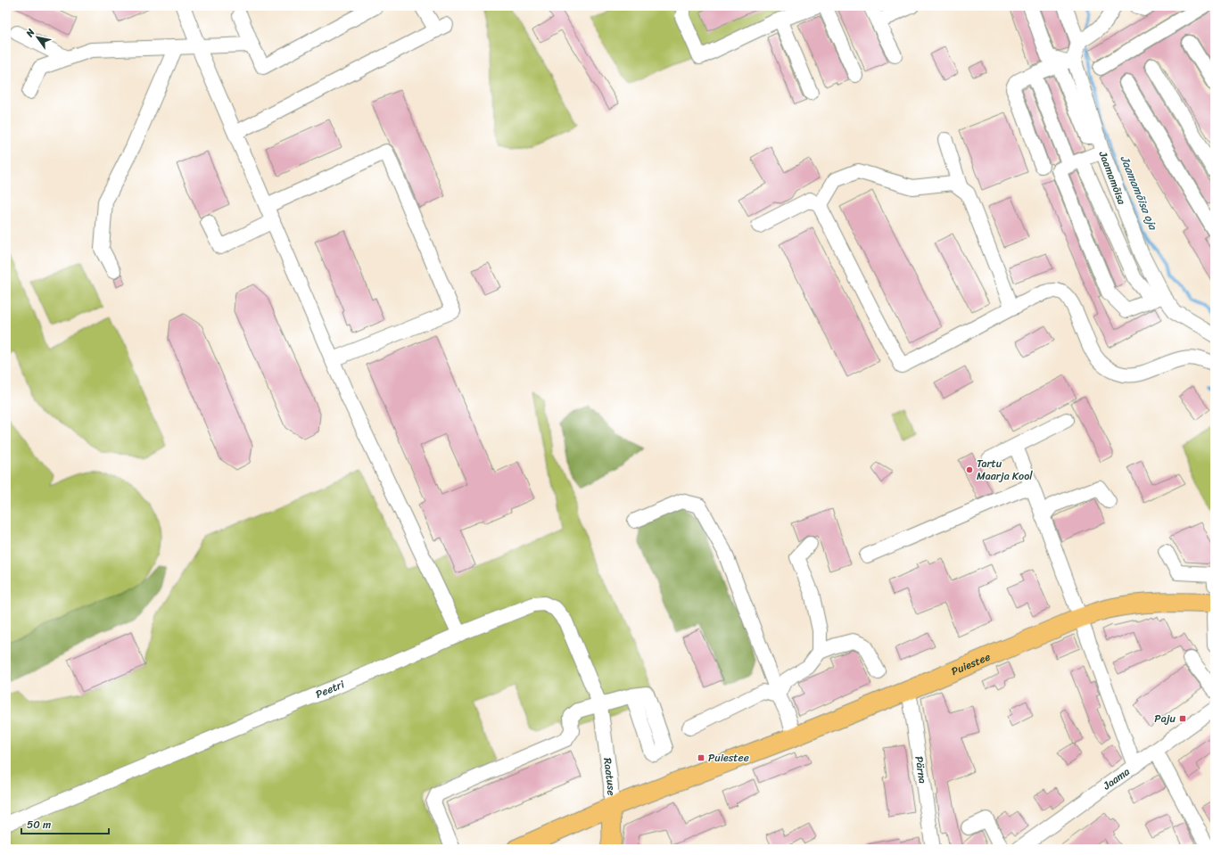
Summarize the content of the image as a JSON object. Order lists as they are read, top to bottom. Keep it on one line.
{"streets":{"main road":["Puiestee","Raatuse"],"street":["Jaamamõisa","Peetri","Pärna","Jaama"]},"crossings":[["Puiestee","Pärna"],["Puiestee","Raatuse"],["Peetri","Raatuse"]],"water":["Jaamamõisa oja"],"places":{"other":["Tartu Maarja Kool"],"transit":["Paju","Puiestee"]},"scale_bar":"50 m","north":"top left"}
